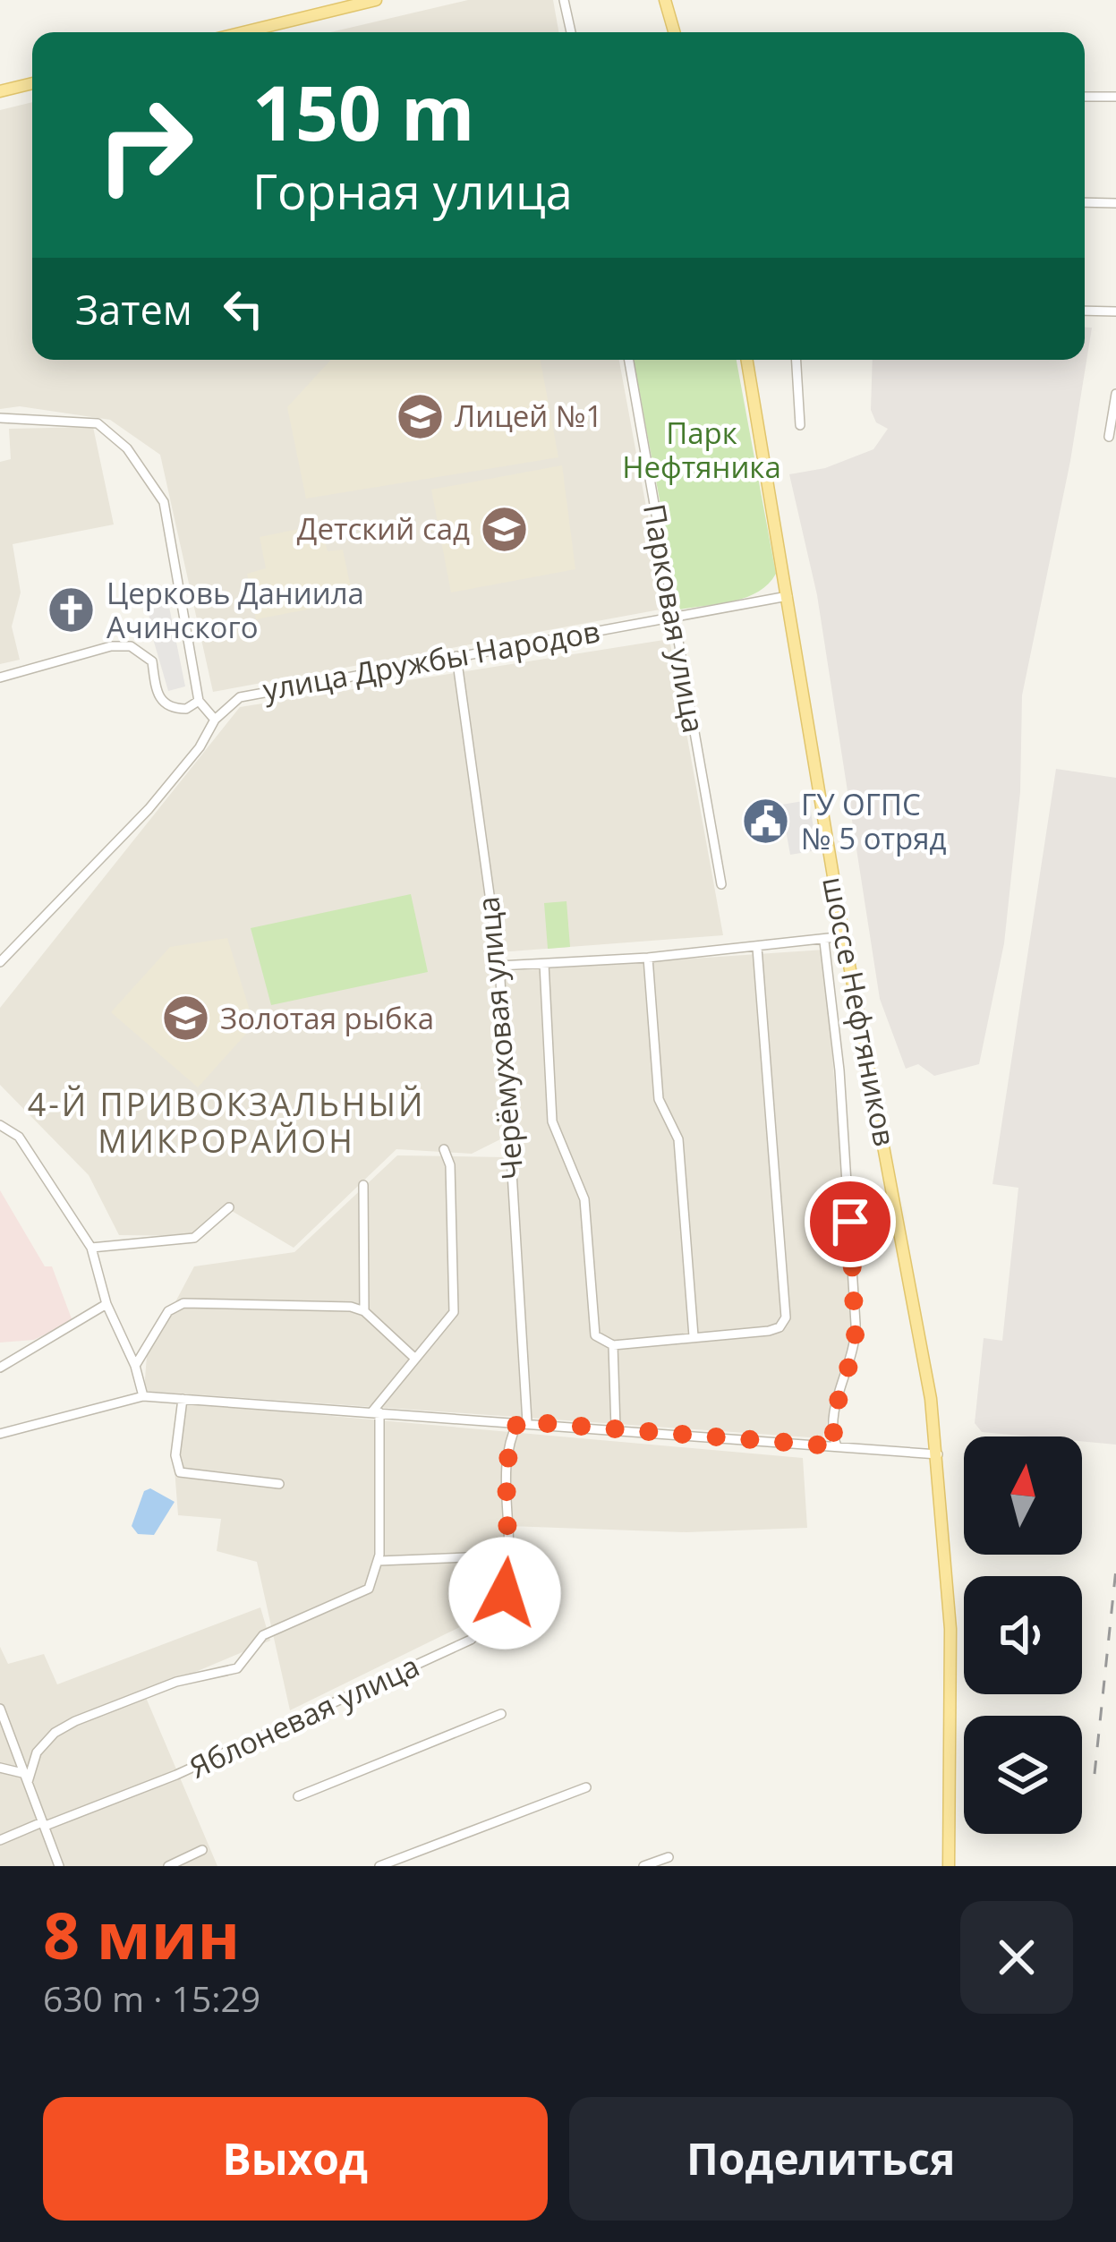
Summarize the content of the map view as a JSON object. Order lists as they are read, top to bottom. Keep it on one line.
{"streets":{"main road":["шоссе Нефтяников"],"street":["Парковая улица","улица Дружбы Народов","Черёмуховая улица","Яблоневая улица"]},"crossings":[["Парковая улица","улица Дружбы Народов"],["улица Дружбы Народов","шоссе Нефтяников"],["улица Дружбы Народов","Черёмуховая улица"],["Черёмуховая улица","Яблоневая улица"]],"districts":["4-Й ПРИВОКЗАЛЬНЫЙ МИКРОРАЙОН"],"parks":["Парк Нефтяника"],"places":{"school or university":["Лицей №1","Детский сад","Золотая рыбка"],"church":["Церковь Даниила Ачинского"],"public building":["ГУ ОГПС № 5 отряд"]},"north":"top","page":{"turn":["150 m","Горная улица"],"then":"Затем","heading":["8 мин","630 m · 15:29"],"buttons":["Выход","Поделиться"]}}
